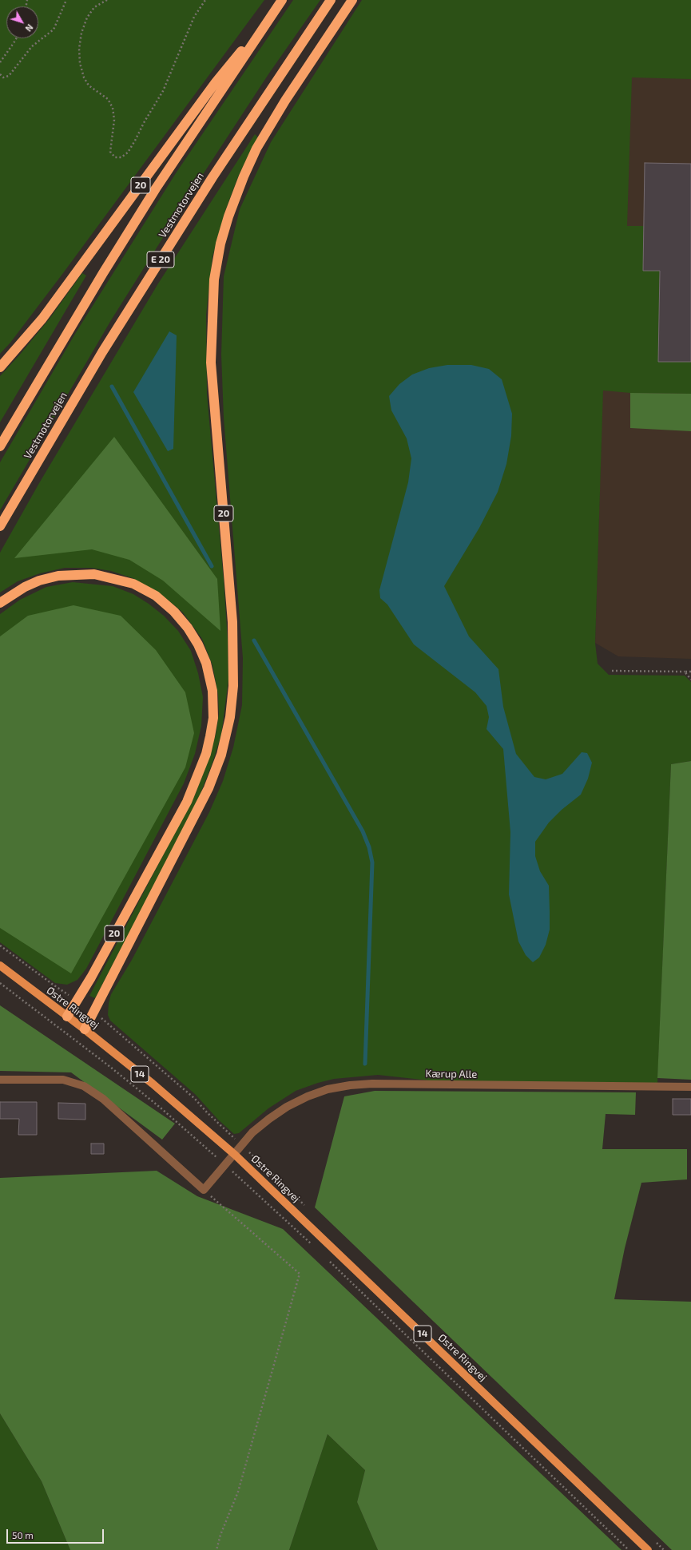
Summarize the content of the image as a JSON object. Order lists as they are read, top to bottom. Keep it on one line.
{"streets":{"highway":["20","Vestmotorvejen","E 20"],"main road":["Østre Ringvej","14"],"street":["Kærup Alle"]},"crossings":[["20","Østre Ringvej"],["Østre Ringvej","Kærup Alle"]],"scale_bar":"50 m","north":"bottom right"}
